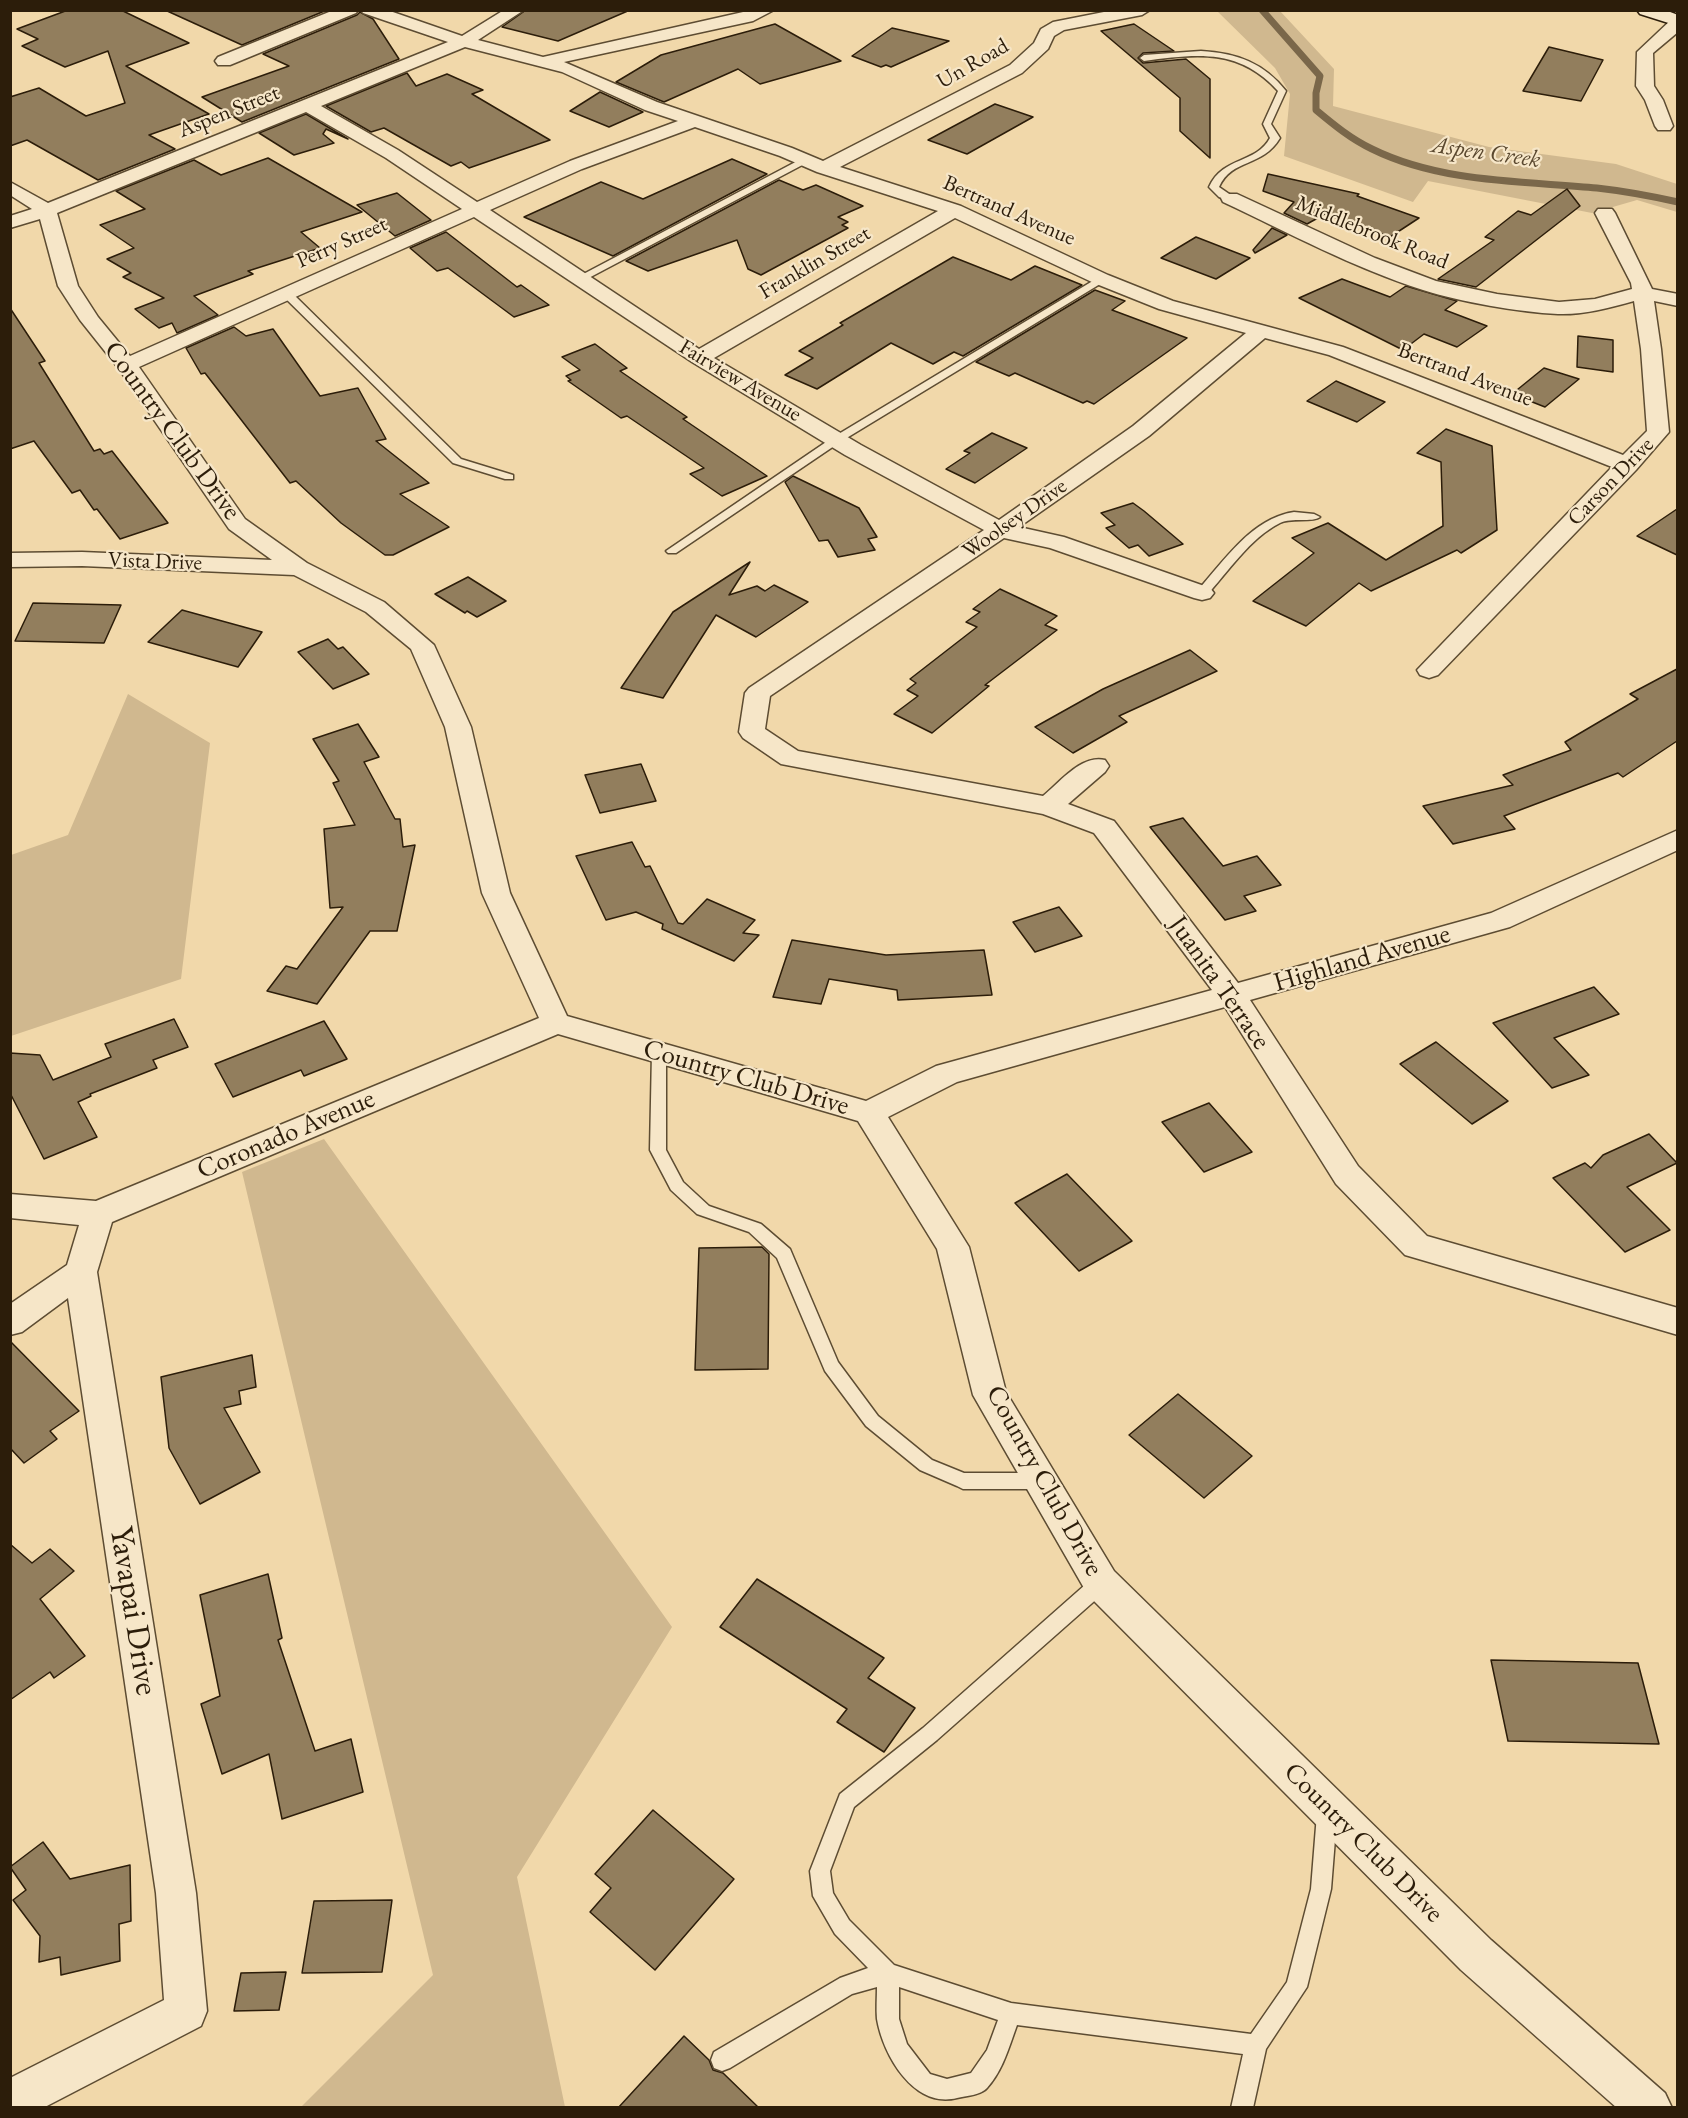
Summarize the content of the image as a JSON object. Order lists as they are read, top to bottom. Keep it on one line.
{"streets":{"street":["Un Road","Aspen Street","Bertrand Avenue","Middlebrook Road","Perry Street","Franklin Street","Fairview Avenue","Country Club Drive","Carson Drive","Woolsey Drive","Vista Drive","Highland Avenue","Juanita Terrace","Coronado Avenue","Yavapai Drive"]},"crossings":[["Un Road","Bertrand Avenue"],["Aspen Street","Bertrand Avenue"],["Aspen Street","Fairview Avenue"],["Aspen Street","Country Club Drive"],["Bertrand Avenue","Perry Street"],["Bertrand Avenue","Franklin Street"],["Bertrand Avenue","Carson Drive"],["Bertrand Avenue","Woolsey Drive"],["Middlebrook Road","Carson Drive"],["Perry Street","Fairview Avenue"],["Perry Street","Country Club Drive"],["Franklin Street","Fairview Avenue"],["Fairview Avenue","Woolsey Drive"],["Country Club Drive","Vista Drive"],["Country Club Drive","Highland Avenue"],["Country Club Drive","Coronado Avenue"],["Woolsey Drive","Juanita Terrace"],["Highland Avenue","Juanita Terrace"],["Coronado Avenue","Yavapai Drive"]],"water":["Aspen Creek"]}
